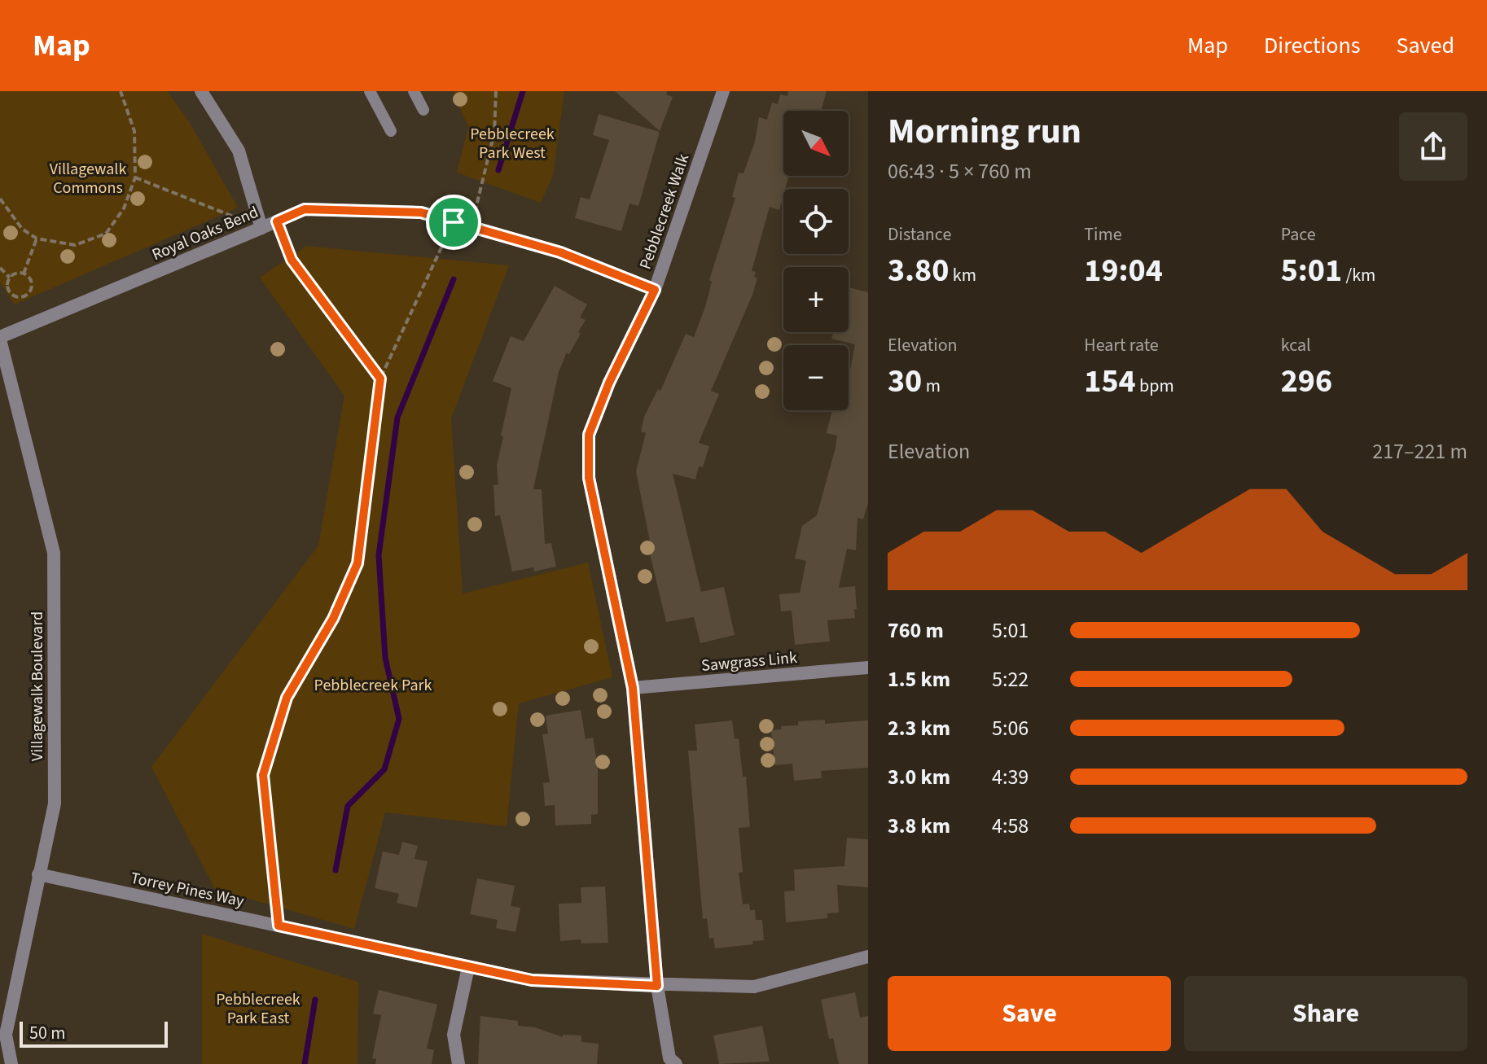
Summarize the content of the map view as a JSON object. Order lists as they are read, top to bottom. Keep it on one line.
{"streets":{"street":["Pebblecreek Walk","Royal Oaks Bend","Sawgrass Link","Villagewalk Boulevard","Torrey Pines Way"]},"crossings":[["Pebblecreek Walk","Royal Oaks Bend"],["Pebblecreek Walk","Sawgrass Link"],["Pebblecreek Walk","Torrey Pines Way"],["Royal Oaks Bend","Villagewalk Boulevard"],["Villagewalk Boulevard","Torrey Pines Way"]],"parks":["Pebblecreek Park West","Villagewalk Commons","Pebblecreek Park","Pebblecreek Park East"],"scale_bar":"50 m","north":"bottom right","page":{"header":"Map","nav":["Map","Directions","Saved"],"heading":["Morning run","06:43 · 5 × 760 m"],"map_buttons":["+","−"],"stats":[["Distance","3.80 km"],["Time","19:04"],["Pace","5:01 /km"],["Elevation","30 m"],["Heart rate","154 bpm"],["kcal","296"]],"chart":["Elevation","217–221 m"],"list":[{"name":"760 m","note":"5:01"},{"name":"1.5 km","note":"5:22"},{"name":"2.3 km","note":"5:06"},{"name":"3.0 km","note":"4:39"},{"name":"3.8 km","note":"4:58"}],"buttons":["Save","Share"],"scale":"50 m"}}
